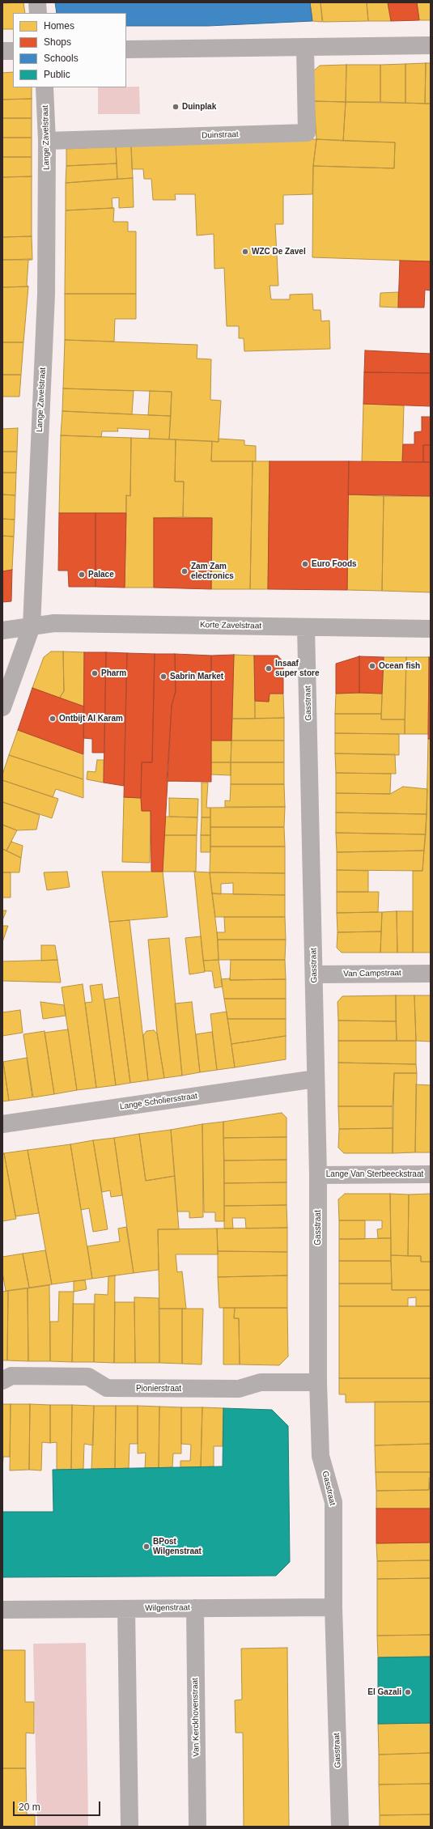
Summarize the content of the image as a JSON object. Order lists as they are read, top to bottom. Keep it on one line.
{"streets":{"street":["Duinstraat","Lange Zavelstraat","Korte Zavelstraat","Gasstraat","Van Campstraat","Lange Scholiersstraat","Lange Van Sterbeeckstraat","Pionierstraat","Wilgenstraat","Van Kerckhovenstraat"]},"crossings":[["Duinstraat","Lange Zavelstraat"],["Lange Zavelstraat","Korte Zavelstraat"],["Korte Zavelstraat","Gasstraat"],["Gasstraat","Van Campstraat"],["Gasstraat","Lange Scholiersstraat"],["Gasstraat","Lange Van Sterbeeckstraat"],["Gasstraat","Pionierstraat"],["Gasstraat","Wilgenstraat"],["Wilgenstraat","Van Kerckhovenstraat"]],"places":["Duinplak","WZC De Zavel","Euro Foods","Zam Zam electronics","Palace","Ocean fish","Insaaf super store","Pharm","Sabrin Market","Ontbijt Al Karam","BPost Wilgenstraat","El Gazali"],"legend":["Homes","Shops","Schools","Public"],"scale_bar":"20 m"}
